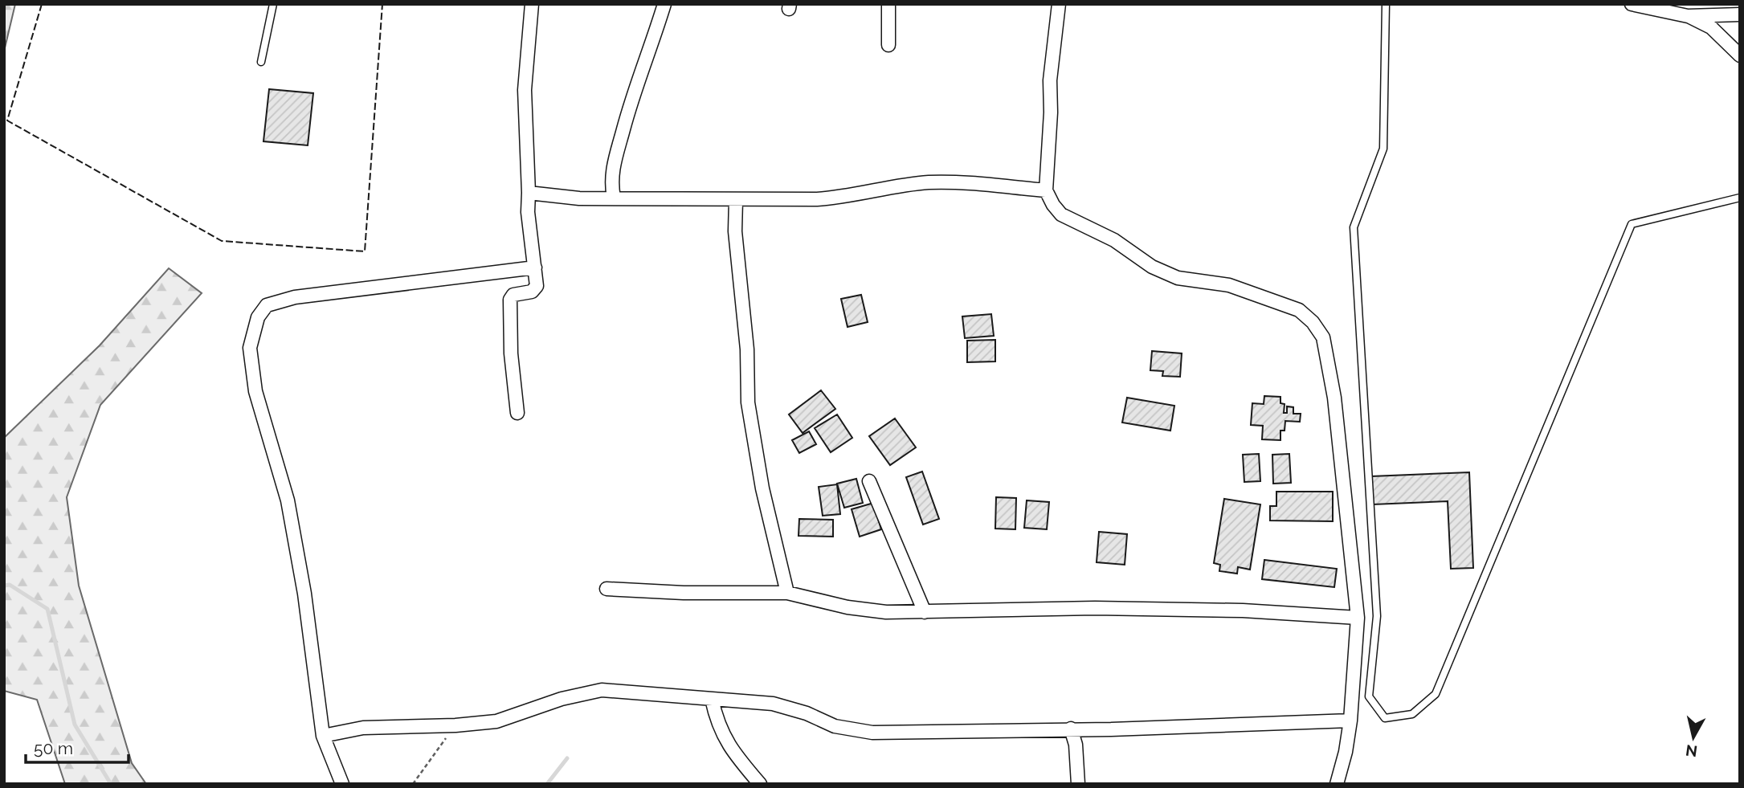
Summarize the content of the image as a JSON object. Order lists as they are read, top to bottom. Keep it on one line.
{"scale_bar":"50 m","north":"bottom"}
